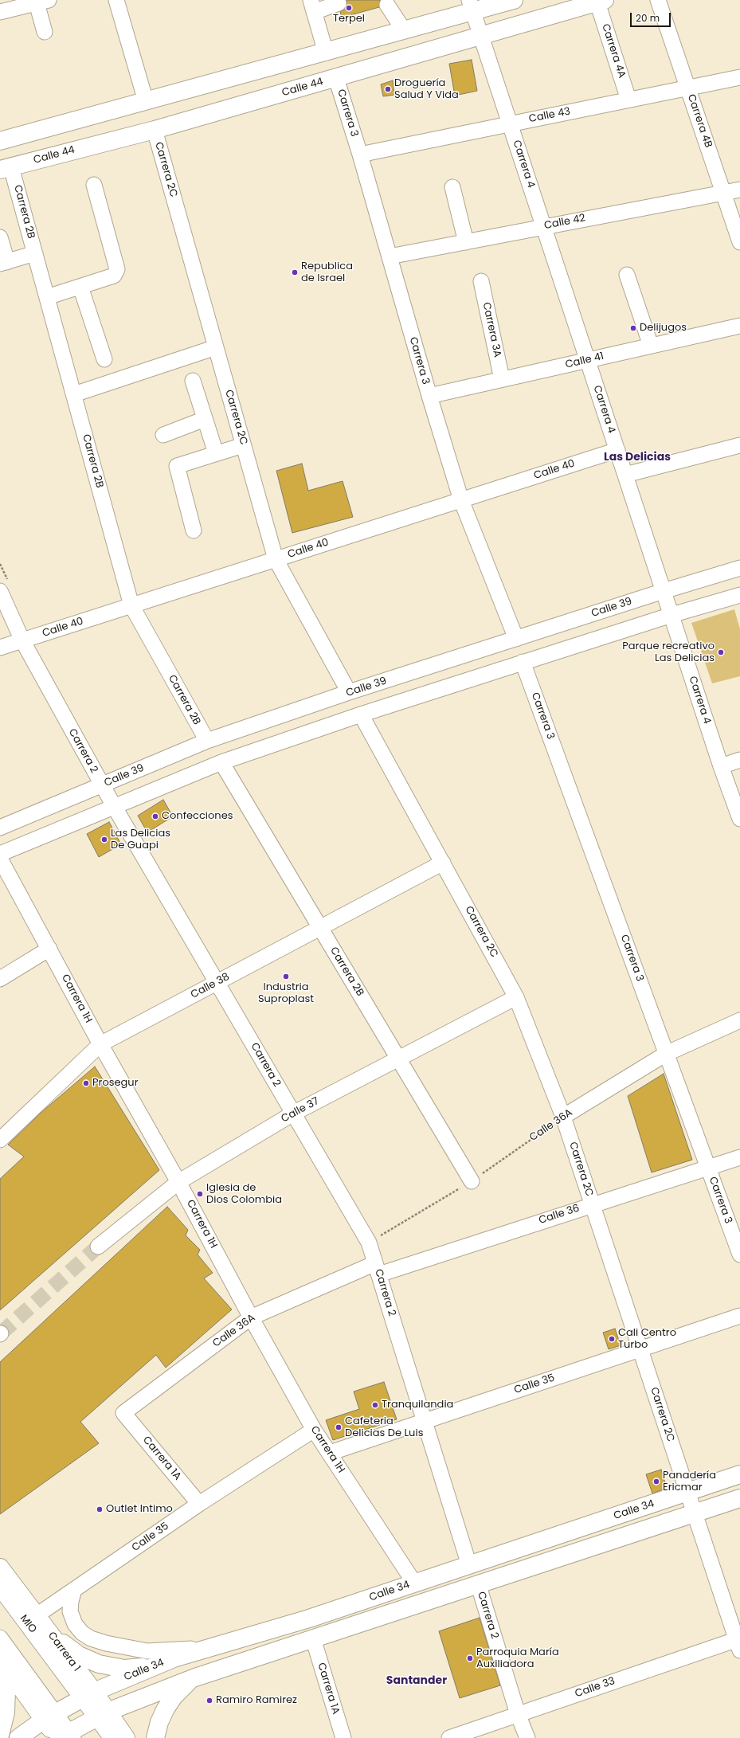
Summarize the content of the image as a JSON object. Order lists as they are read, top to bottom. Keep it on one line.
{"streets":{"main road":["Calle 44","Calle 34","Carrera 1"],"street":["Carrera 4A","Carrera 3","Calle 43","Carrera 4B","Carrera 4","Carrera 2C","Carrera 2B","Calle 42","Carrera 3A","Calle 41","Calle 40","Calle 39","Carrera 2","Calle 38","Carrera 1H","Calle 37","Calle 36A","Calle 36","Calle 35","Carrera 1A","MIO","Calle 33"]},"crossings":[["Carrera 4A","Calle 44"],["Carrera 4A","Calle 43"],["Calle 44","Carrera 3"],["Calle 44","Carrera 4"],["Calle 44","Carrera 2C"],["Calle 44","Carrera 2B"],["Carrera 3","Calle 43"],["Carrera 3","Calle 42"],["Carrera 3","Calle 41"],["Carrera 3","Calle 40"],["Carrera 3","Calle 39"],["Carrera 3","Calle 36A"],["Carrera 3","Calle 36"],["Calle 43","Carrera 4B"],["Calle 43","Carrera 4"],["Carrera 4B","Calle 42"],["Carrera 4","Calle 42"],["Carrera 4","Calle 41"],["Carrera 4","Calle 40"],["Carrera 4","Calle 39"],["Carrera 2C","Calle 40"],["Carrera 2C","Calle 39"],["Carrera 2C","Calle 38"],["Carrera 2C","Calle 37"],["Carrera 2C","Calle 36A"],["Carrera 2C","Calle 36"],["Carrera 2C","Calle 35"],["Carrera 2C","Calle 34"],["Carrera 2C","Calle 33"],["Carrera 2B","Calle 40"],["Carrera 2B","Calle 39"],["Carrera 2B","Calle 38"],["Carrera 2B","Calle 37"],["Carrera 2B","Calle 36A"],["Carrera 3A","Calle 41"],["Calle 40","Carrera 2"],["Calle 39","Carrera 2"],["Carrera 2","Calle 38"],["Carrera 2","Calle 37"],["Carrera 2","Calle 36A"],["Carrera 2","Calle 36"],["Carrera 2","Calle 35"],["Carrera 2","Calle 34"],["Carrera 2","Calle 33"],["Calle 38","Carrera 1H"],["Carrera 1H","Calle 37"],["Carrera 1H","Calle 36A"],["Carrera 1H","Calle 35"],["Carrera 1H","Calle 34"],["Calle 36A","Calle 36"],["Calle 36A","Carrera 1A"],["Calle 35","Carrera 1A"],["Calle 35","Carrera 1"],["Carrera 1A","Calle 34"],["Calle 34","MIO"],["Calle 34","Carrera 1"],["MIO","Carrera 1"]],"districts":["Las Delicias","Santander"],"places":["Terpel","Droguería Salud Y Vida","Republica de Israel","Delijugos","Parque recreativo Las Delicias","Confecciones","Las Delicias De Guapi","Industria Suproplast","Prosegur","Iglesia de Dios Colombia","Cali Centro Turbo","Tranquilandia","Cafeteria Delicias De Luis","Panadería Ericmar","Outlet Intimo","Parroquia María Auxiliadora","Ramiro Ramirez"],"scale_bar":"20 m"}
